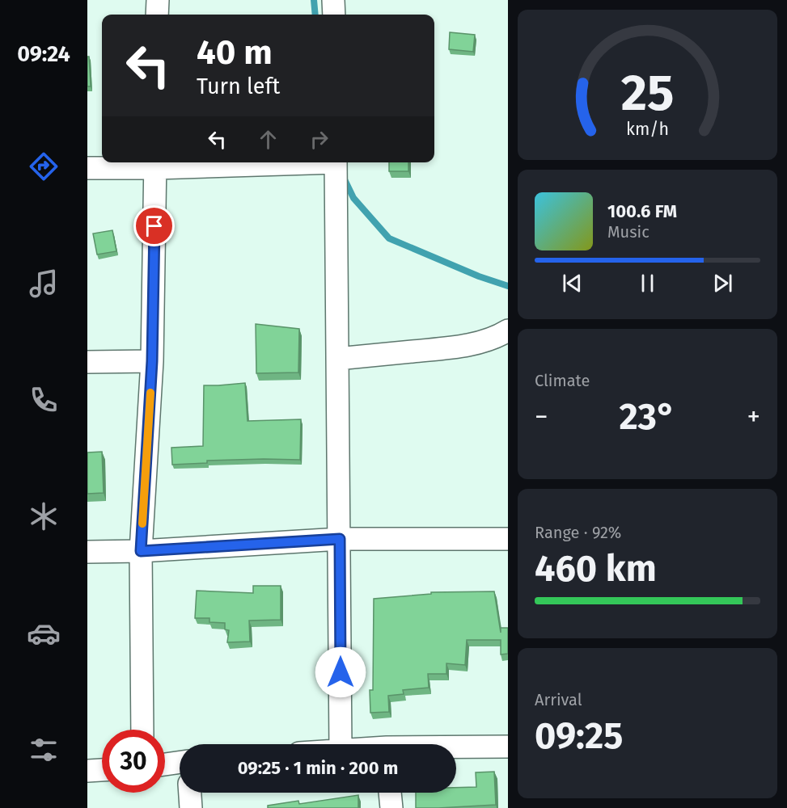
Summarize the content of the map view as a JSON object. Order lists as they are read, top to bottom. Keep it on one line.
{"page":{"tabs":"09:24","turn":["40 m","Turn left"],"song":["100.6 FM","Music"],"tile":["Climate",["Range · 92%","460 km"],["Arrival","09:25"]],"heat":["−","23°","+"],"limit":"30","trip":"09:25 · 1 min · 200 m","gauge":["25","km/h"]}}
